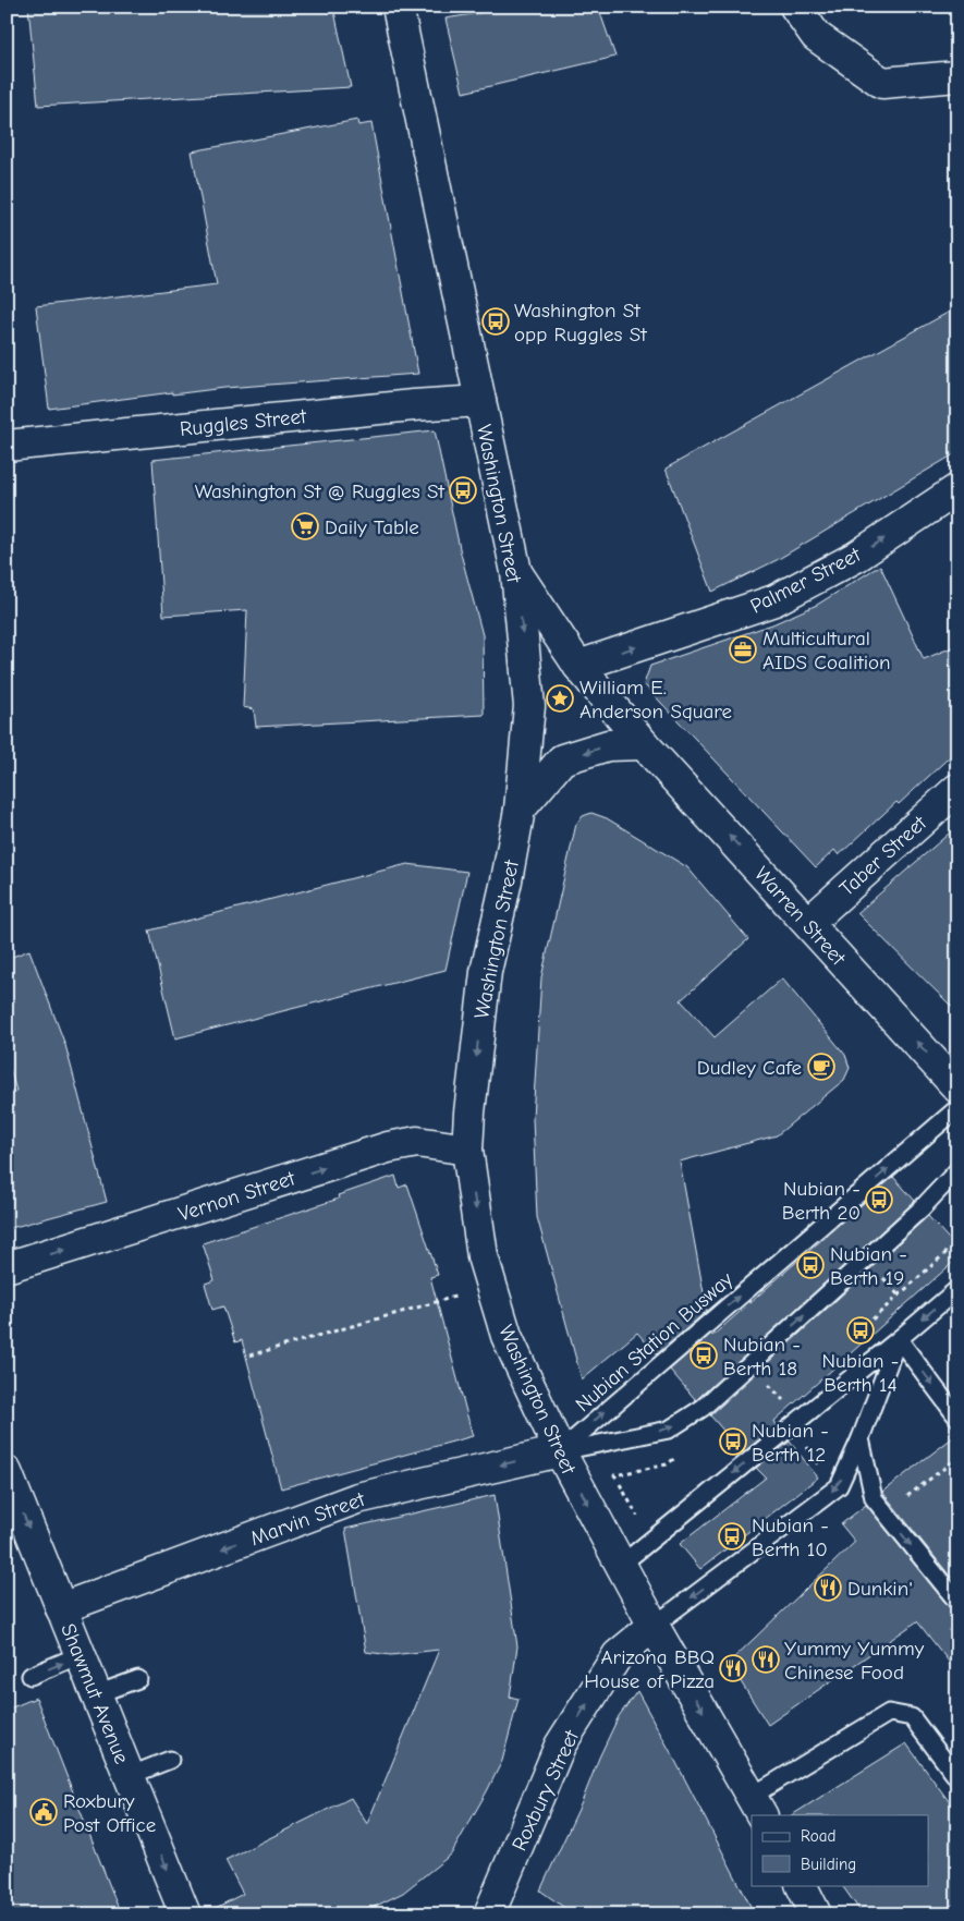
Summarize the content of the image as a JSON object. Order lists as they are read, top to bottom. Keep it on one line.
{"streets":{"main road":["Ruggles Street","Washington Street","Palmer Street","Taber Street","Warren Street","Vernon Street","Marvin Street","Shawmut Avenue","Roxbury Street"],"lane":["Nubian Station Busway"]},"crossings":[["Ruggles Street","Washington Street"],["Washington Street","Warren Street"],["Washington Street","Vernon Street"],["Washington Street","Nubian Station Busway"],["Washington Street","Marvin Street"],["Washington Street","Roxbury Street"],["Palmer Street","Warren Street"],["Taber Street","Warren Street"],["Nubian Station Busway","Marvin Street"],["Marvin Street","Shawmut Avenue"]],"one_way":["Washington Street","Palmer Street","Warren Street","Vernon Street","Marvin Street","Shawmut Avenue","Roxbury Street"],"places":{"bus stop":["Washington St opp Ruggles St","Washington St @ Ruggles St","Nubian - Berth 20","Nubian - Berth 19","Nubian - Berth 14","Nubian - Berth 18","Nubian - Berth 12","Nubian - Berth 10"],"supermarket":["Daily Table"],"office":["Multicultural AIDS Coalition"],"place":["William E. Anderson Square"],"cafe":["Dudley Cafe"],"restaurant":["Dunkin'","Yummy Yummy Chinese Food","Arizona BBQ House of Pizza"],"public building":["Roxbury Post Office"]},"legend":["Road","Building"]}
